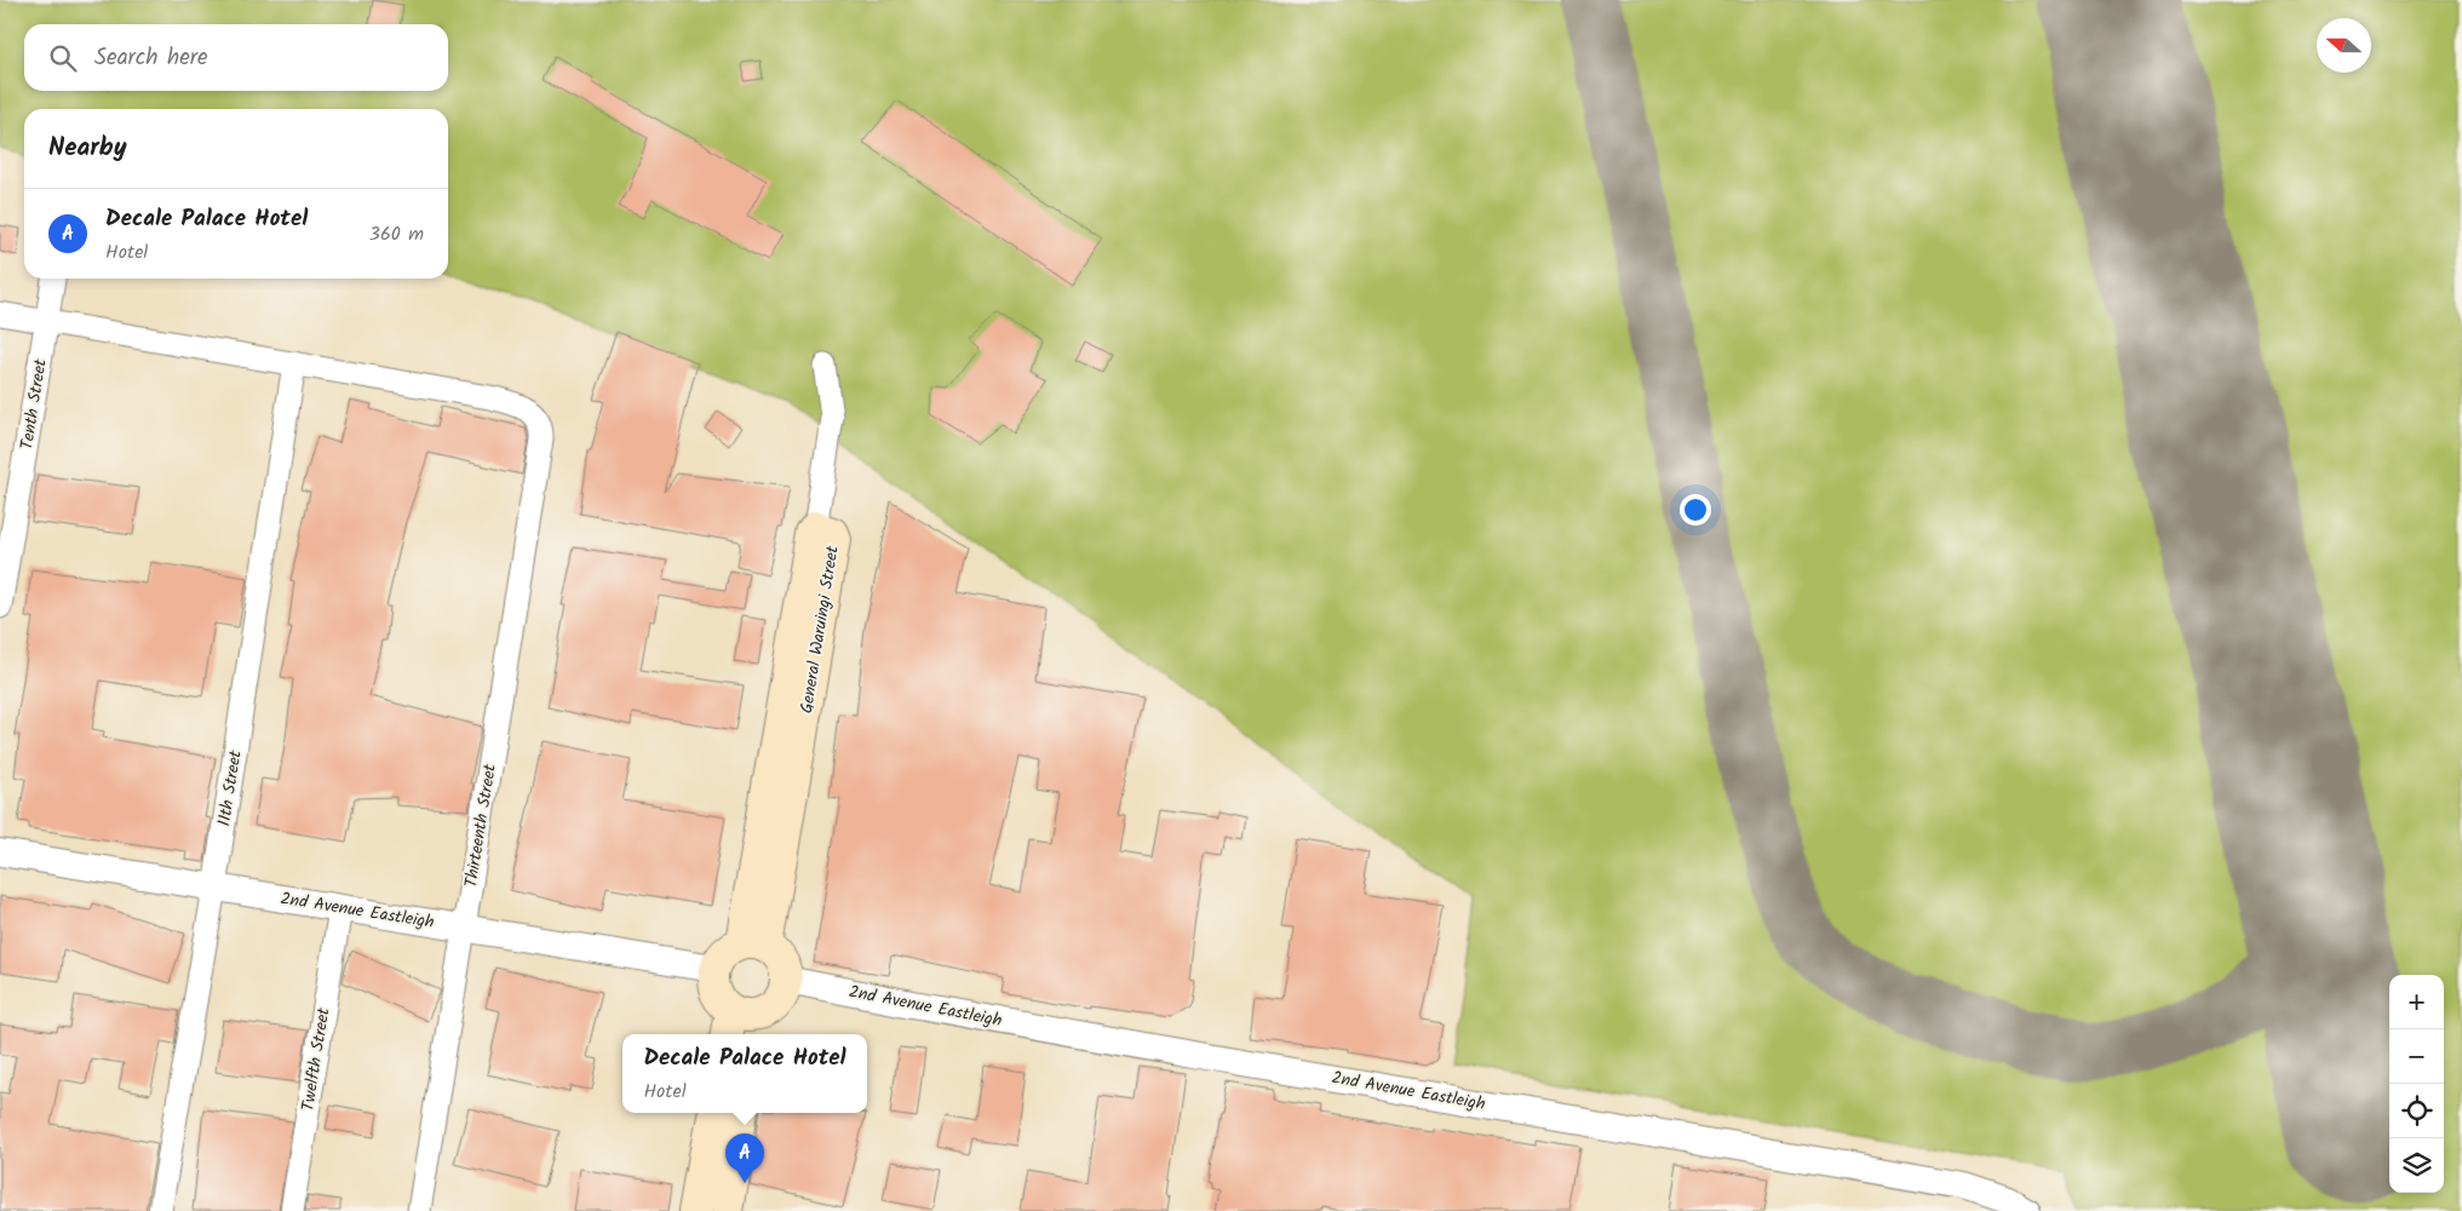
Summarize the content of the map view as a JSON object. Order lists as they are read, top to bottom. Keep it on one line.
{"streets":{"main road":["General Waruingi Street"],"street":["Tenth Street","11th Street","Thirteenth Street","2nd Avenue Eastleigh","Twelfth Street"]},"crossings":[["General Waruingi Street","2nd Avenue Eastleigh"],["11th Street","Thirteenth Street"],["11th Street","2nd Avenue Eastleigh"],["Thirteenth Street","2nd Avenue Eastleigh"],["2nd Avenue Eastleigh","Twelfth Street"]],"north":"left","page":{"search":"Search here","heading":"Nearby","list":[{"mark":"A","name":"Decale Palace Hotel","note":"Hotel","value":"360 m"}],"map_buttons":["+","−"],"popup":["Decale Palace Hotel","Hotel"],"pins":"A"}}
